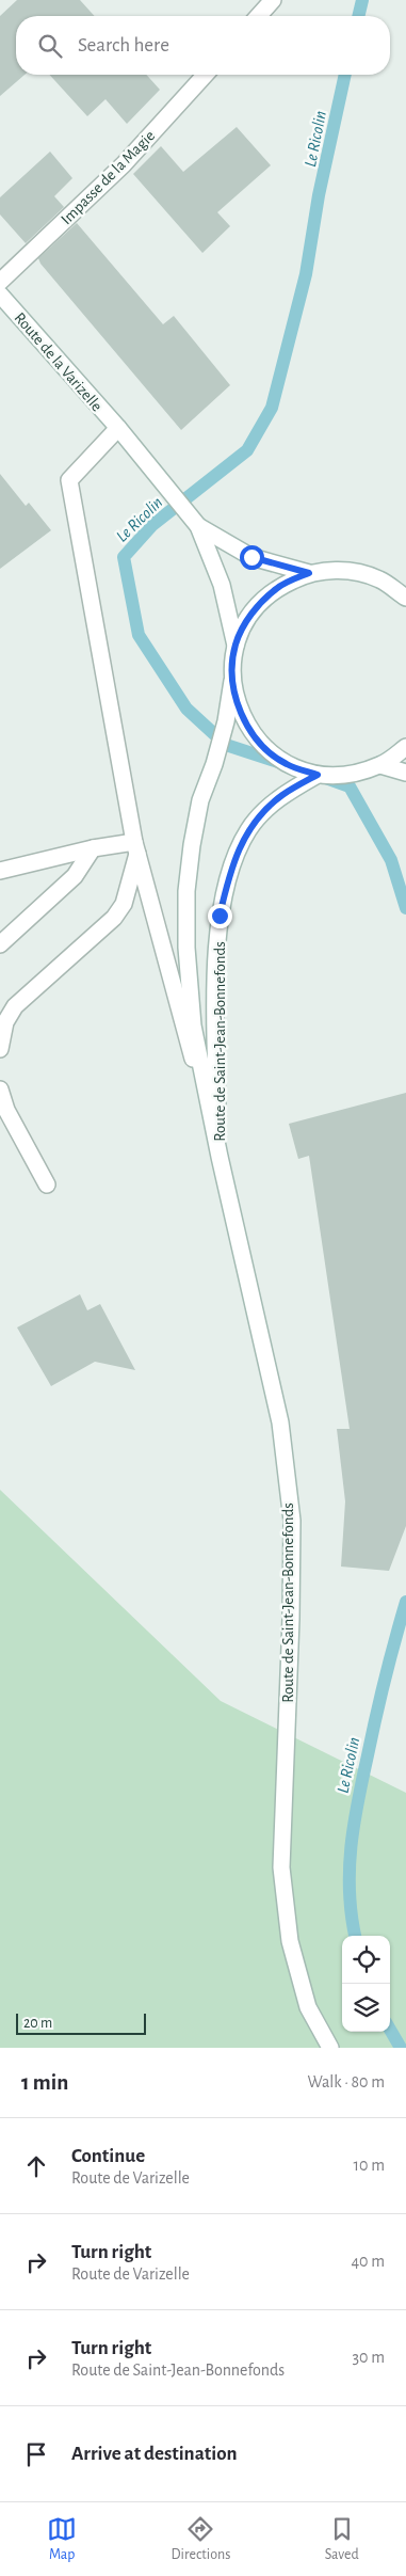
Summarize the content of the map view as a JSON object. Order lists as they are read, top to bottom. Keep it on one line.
{"streets":{"main road":["Impasse de la Magie","Route de la Varizelle","Route de Saint-Jean-Bonnefonds"]},"water":["Le Ricolin"],"scale_bar":"20 m","page":{"search":"Search here","scale":"20 m","heading":["1 min","Walk · 80 m"],"list":[["Continue","Route de Varizelle","10 m"],["Turn right","Route de Varizelle","40 m"],["Turn right","Route de Saint-Jean-Bonnefonds","30 m"],"Arrive at destination"],"nav":["Map","Directions","Saved"]}}
